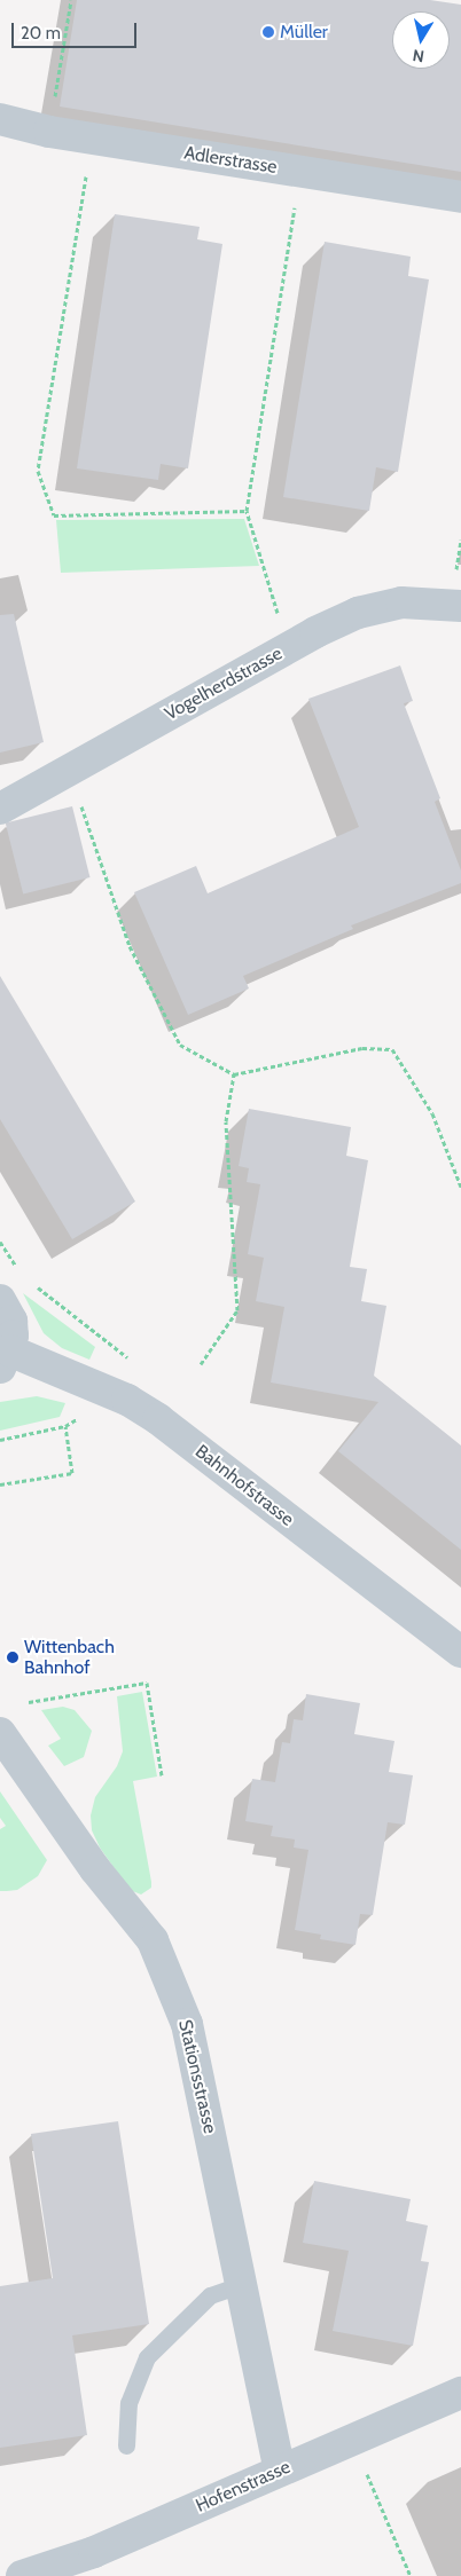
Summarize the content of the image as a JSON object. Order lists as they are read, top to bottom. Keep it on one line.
{"streets":{"street":["Adlerstrasse","Vogelherdstrasse","Bahnhofstrasse","Stationsstrasse","Hofenstrasse"]},"crossings":[["Stationsstrasse","Hofenstrasse"]],"places":["Müller","Wittenbach Bahnhof"],"scale_bar":"20 m","north":"bottom"}
